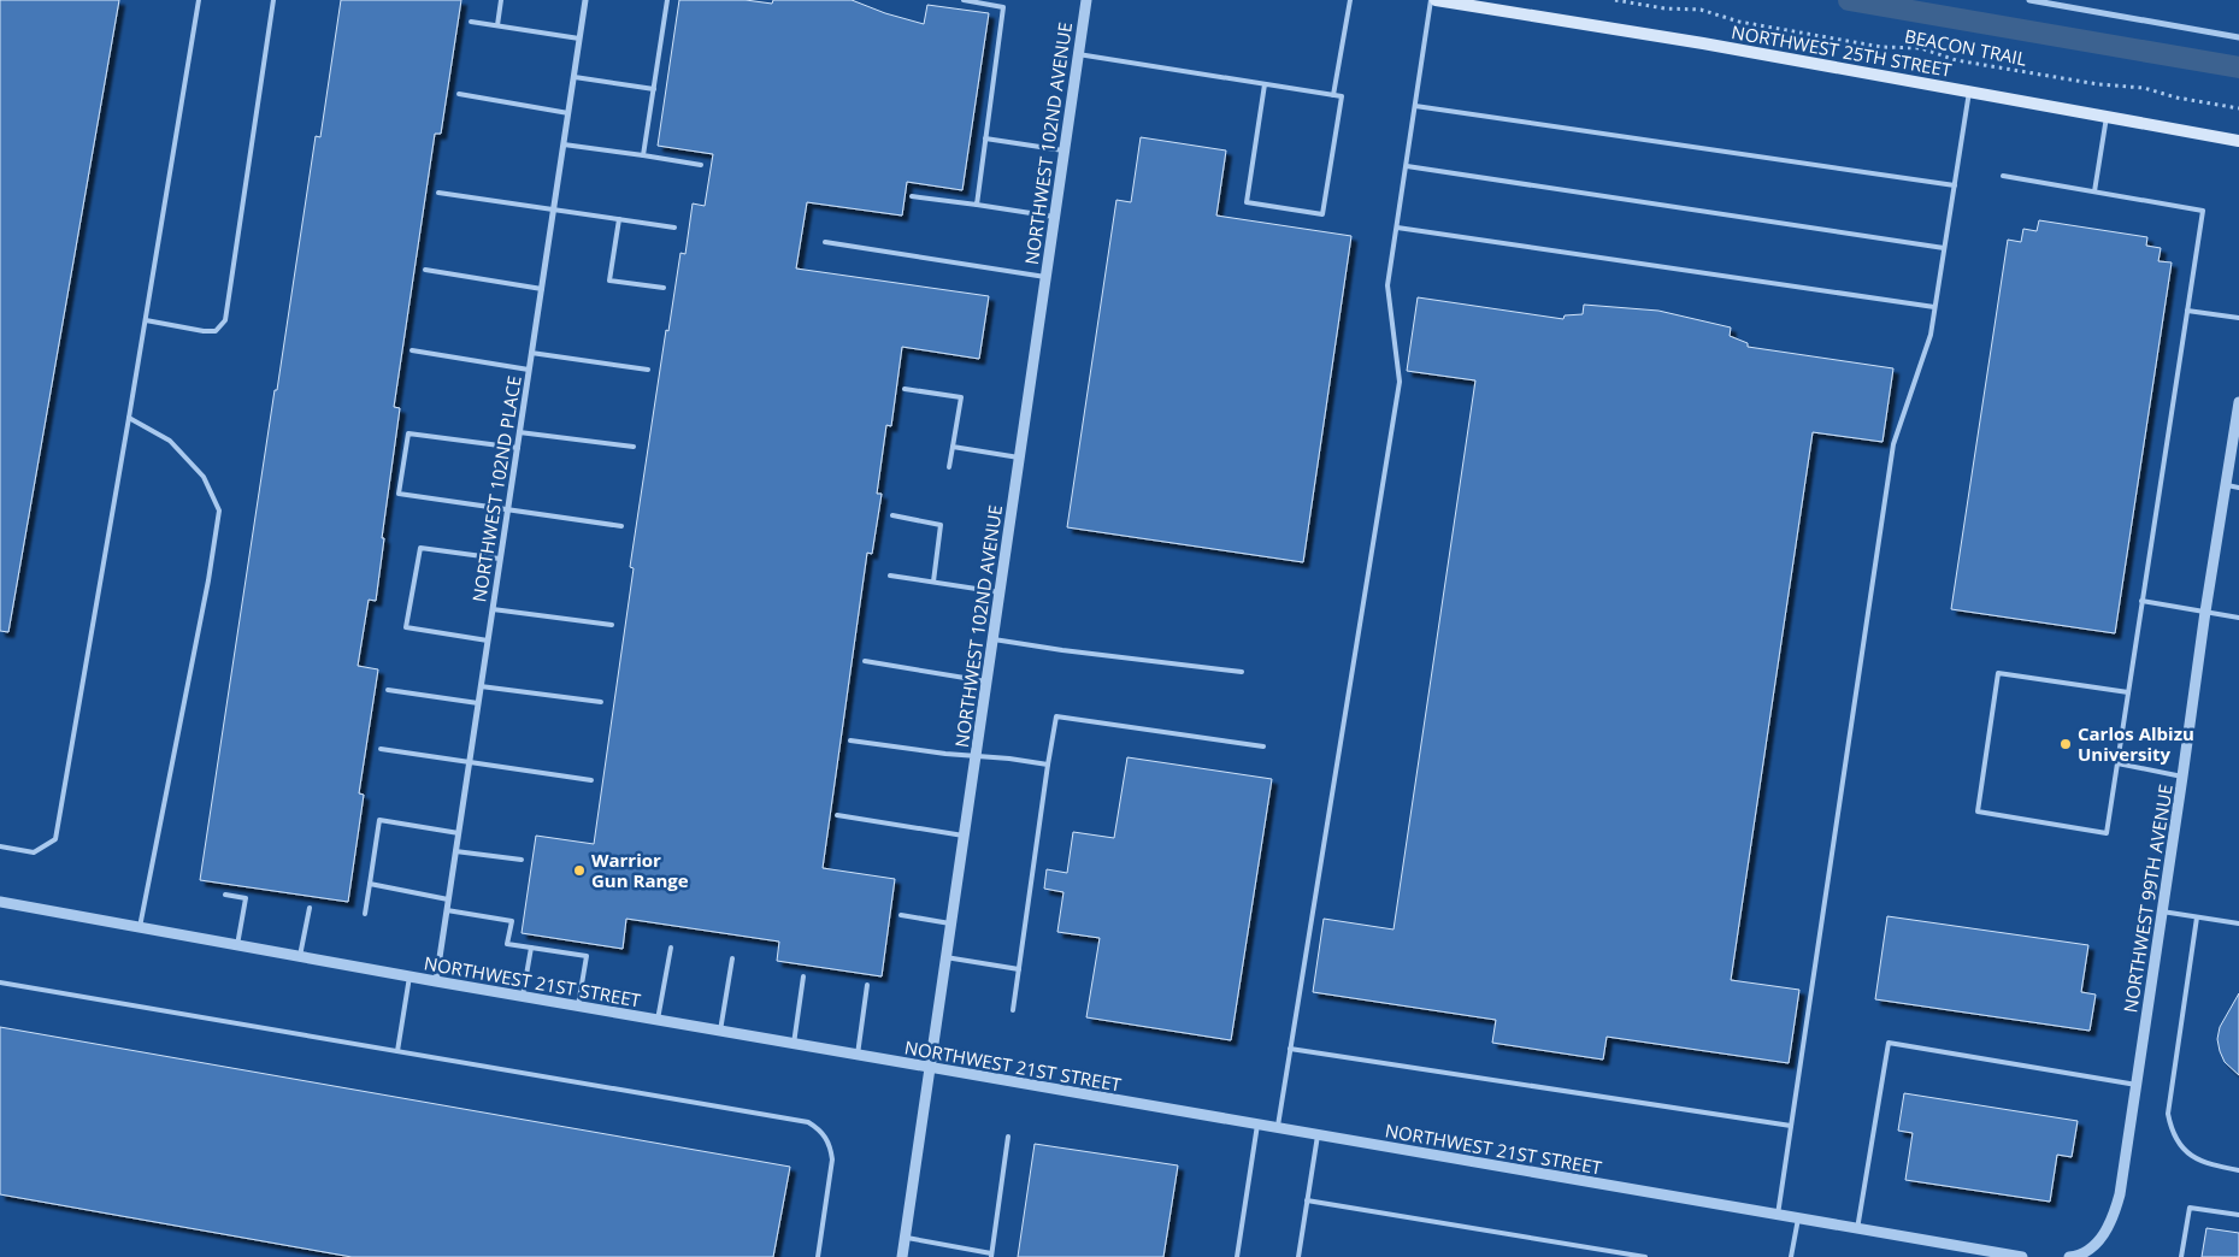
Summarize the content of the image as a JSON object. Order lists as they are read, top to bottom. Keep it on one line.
{"streets":{"main road":["NORTHWEST 25TH STREET"],"street":["NORTHWEST 102ND AVENUE","NORTHWEST 102ND PLACE","NORTHWEST 99TH AVENUE","NORTHWEST 21ST STREET"],"path":["BEACON TRAIL"]},"crossings":[["NORTHWEST 102ND AVENUE","NORTHWEST 21ST STREET"],["NORTHWEST 102ND PLACE","NORTHWEST 21ST STREET"]],"places":["Carlos Albizu University","Warrior Gun Range"]}
